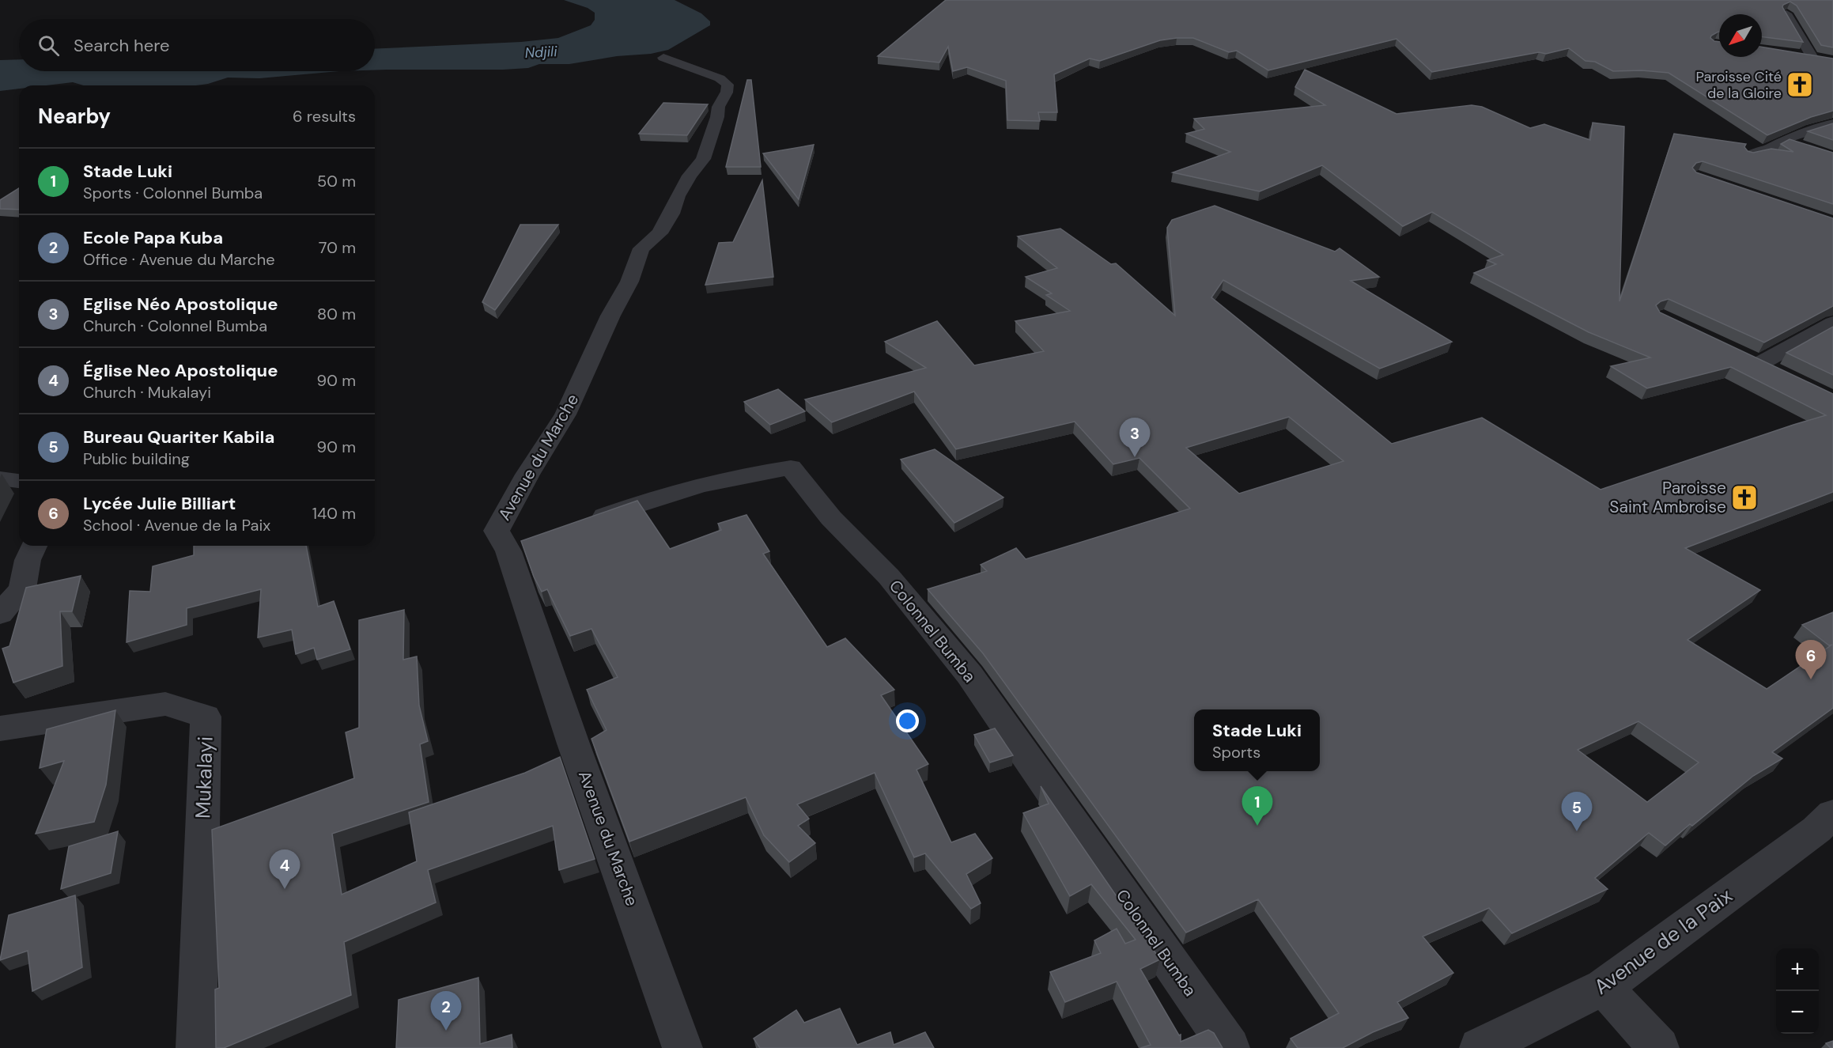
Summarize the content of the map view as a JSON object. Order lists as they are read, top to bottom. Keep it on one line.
{"streets":{"street":["Avenue du Marche","Colonnel Bumba","Mukalayi","Avenue de la Paix"]},"water":["Ndjili"],"places":{"church":["Paroisse Cité de la Gloire","Paroisse Saint Ambroise"]},"north":"bottom left","page":{"search":"Search here","heading":["Nearby","6 results"],"list":[{"mark":"1","name":"Stade Luki","note":"Sports · Colonnel Bumba","value":"50 m"},{"mark":"2","name":"Ecole Papa Kuba","note":"Office · Avenue du Marche","value":"70 m"},{"mark":"3","name":"Eglise Néo Apostolique","note":"Church · Colonnel Bumba","value":"80 m"},{"mark":"4","name":"Église Neo Apostolique","note":"Church · Mukalayi","value":"90 m"},{"mark":"5","name":"Bureau Quariter Kabila","note":"Public building","value":"90 m"},{"mark":"6","name":"Lycée Julie Billiart","note":"School · Avenue de la Paix","value":"140 m"}],"pins":["3","6","1","5","4","2"],"popup":["Stade Luki","Sports"],"map_buttons":["+","−"]}}
